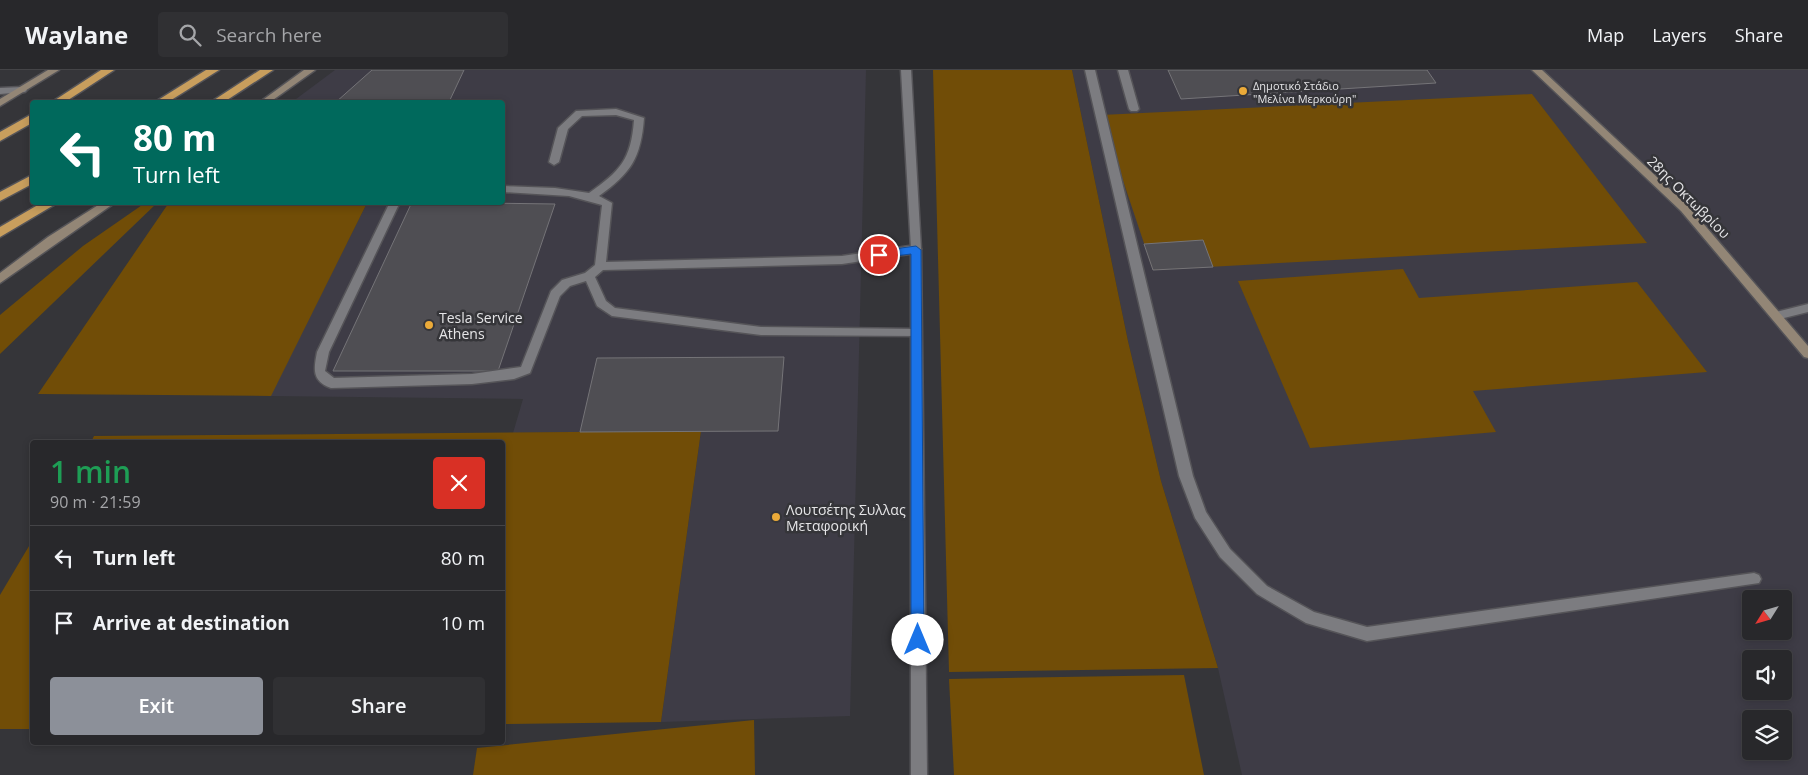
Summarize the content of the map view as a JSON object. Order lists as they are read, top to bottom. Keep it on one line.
{"streets":{"street":["28ης Οκτωβρίου"]},"places":["Δημοτικό Στάδιο \"Μελίνα Μερκούρη\"","Tesla Service Athens","Λουτσέτης Συλλας Μεταφορική"],"north":"bottom left","page":{"header":"Waylane","search":"Search here","nav":["Map","Layers","Share"],"turn":["80 m","Turn left"],"heading":["1 min","90 m · 21:59"],"list":[{"name":"Turn left","value":"80 m"},{"name":"Arrive at destination","value":"10 m"}],"buttons":["Exit","Share"]}}
